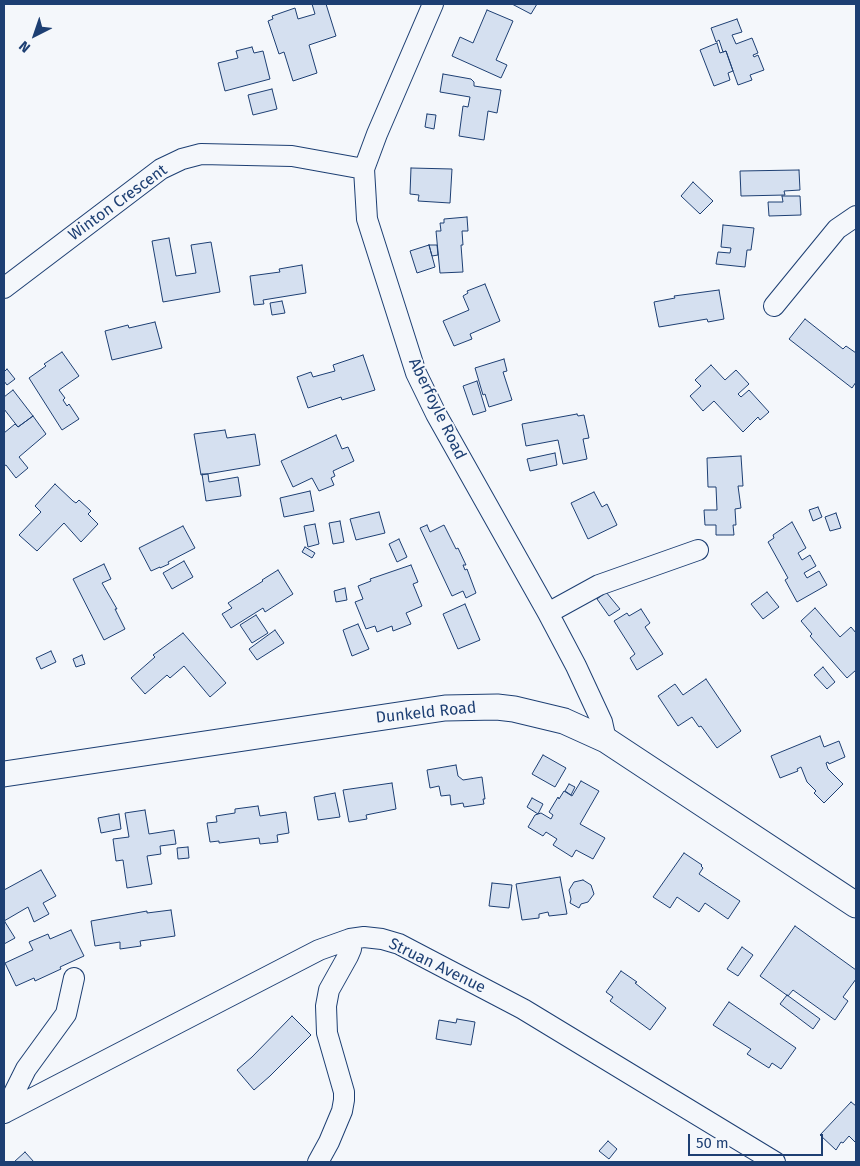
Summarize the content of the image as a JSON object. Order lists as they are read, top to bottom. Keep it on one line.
{"streets":{"main road":["Dunkeld Road"],"street":["Winton Crescent","Aberfoyle Road","Struan Avenue"]},"crossings":[["Winton Crescent","Aberfoyle Road"],["Aberfoyle Road","Dunkeld Road"]],"scale_bar":"50 m","north":"bottom left"}
